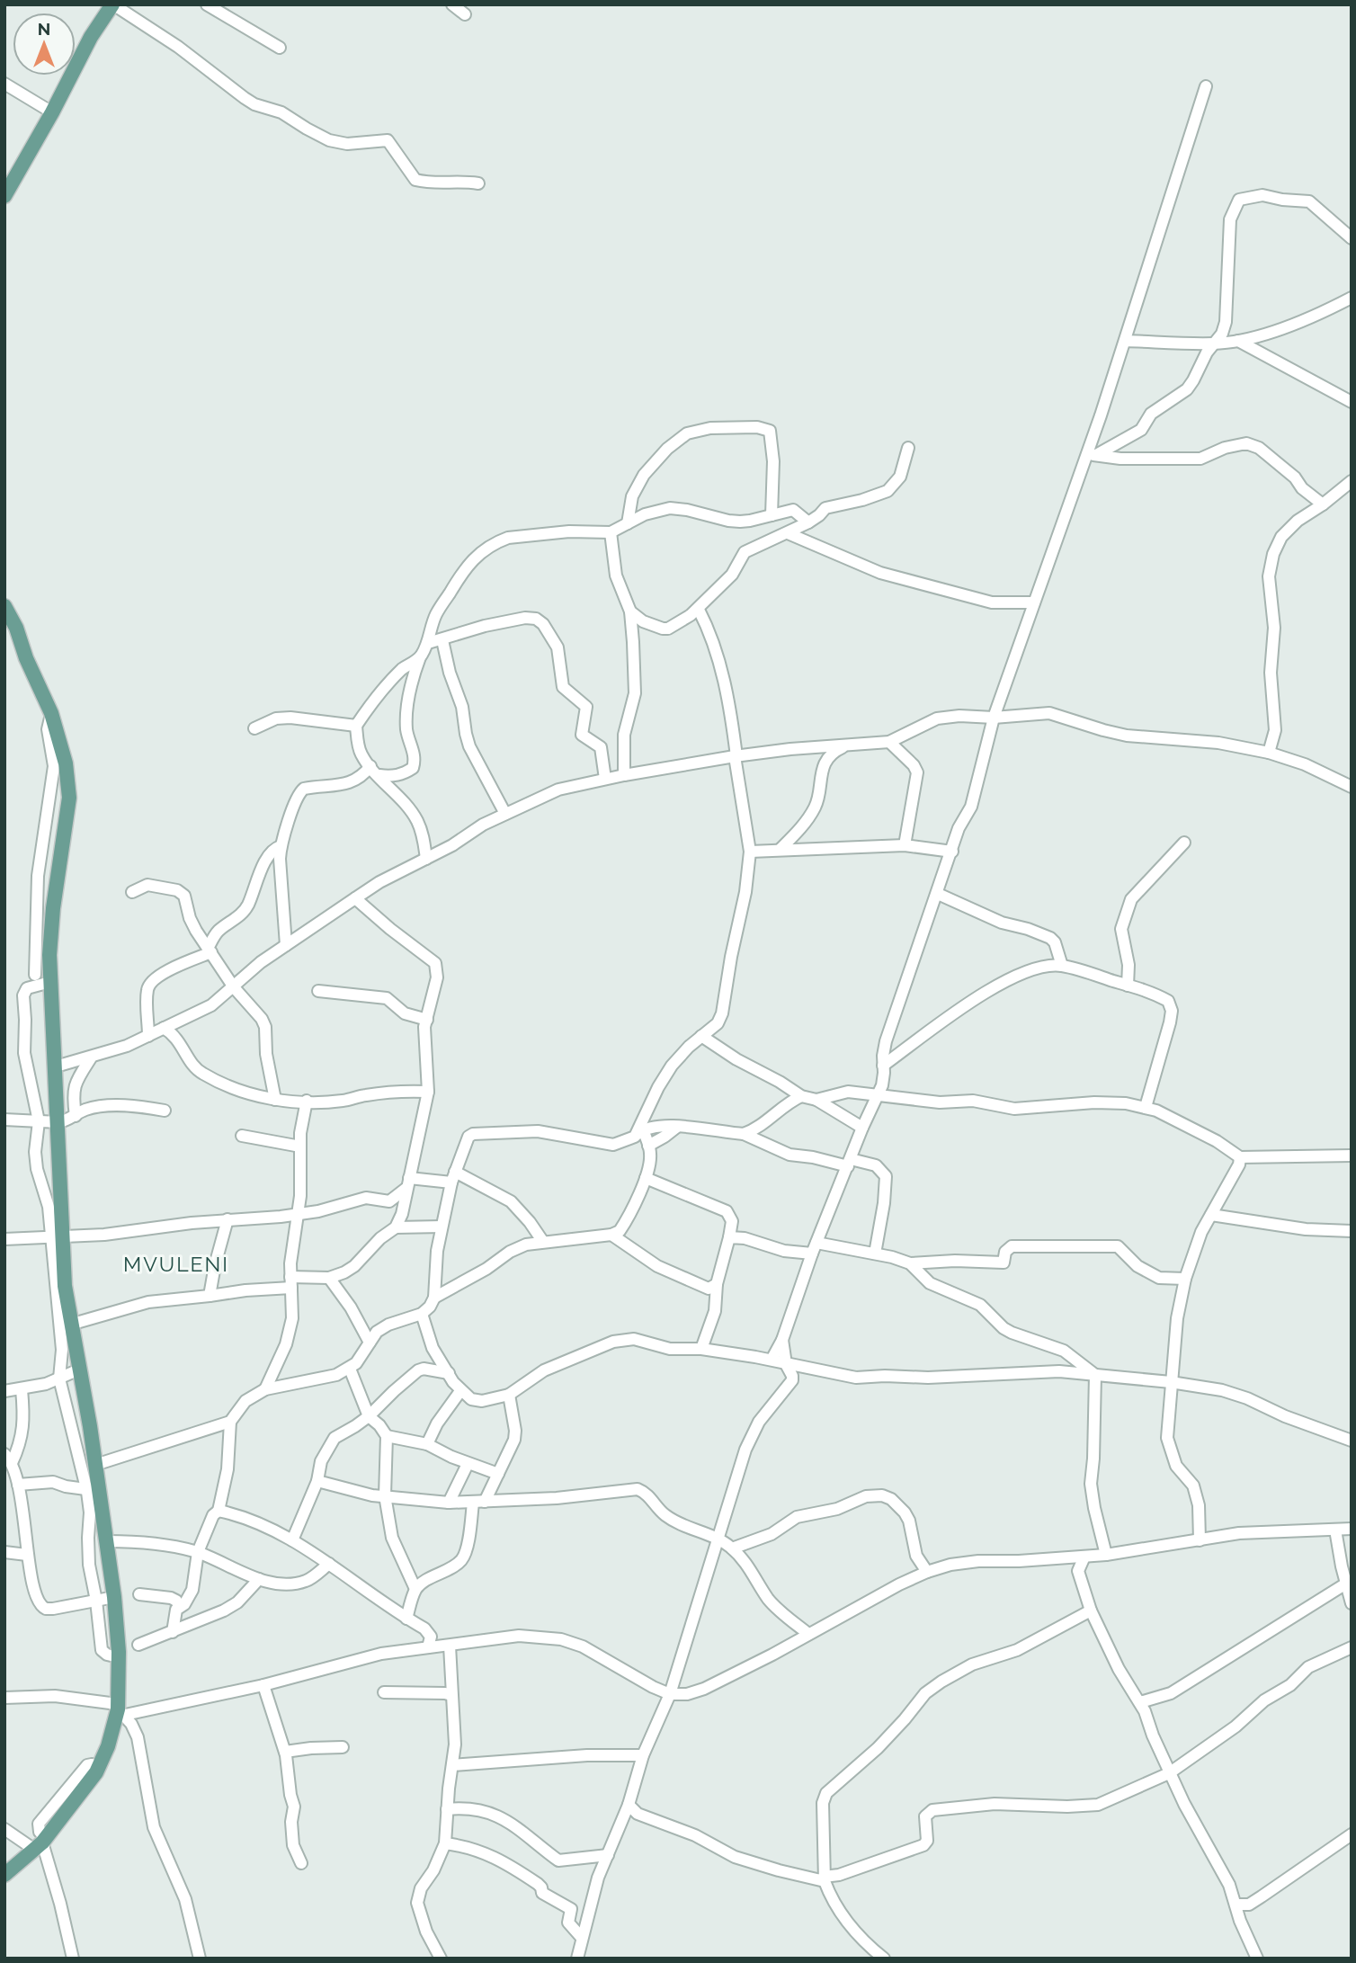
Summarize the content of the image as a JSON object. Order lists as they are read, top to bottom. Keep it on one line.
{"districts":["MVULENI"],"north":"top"}
